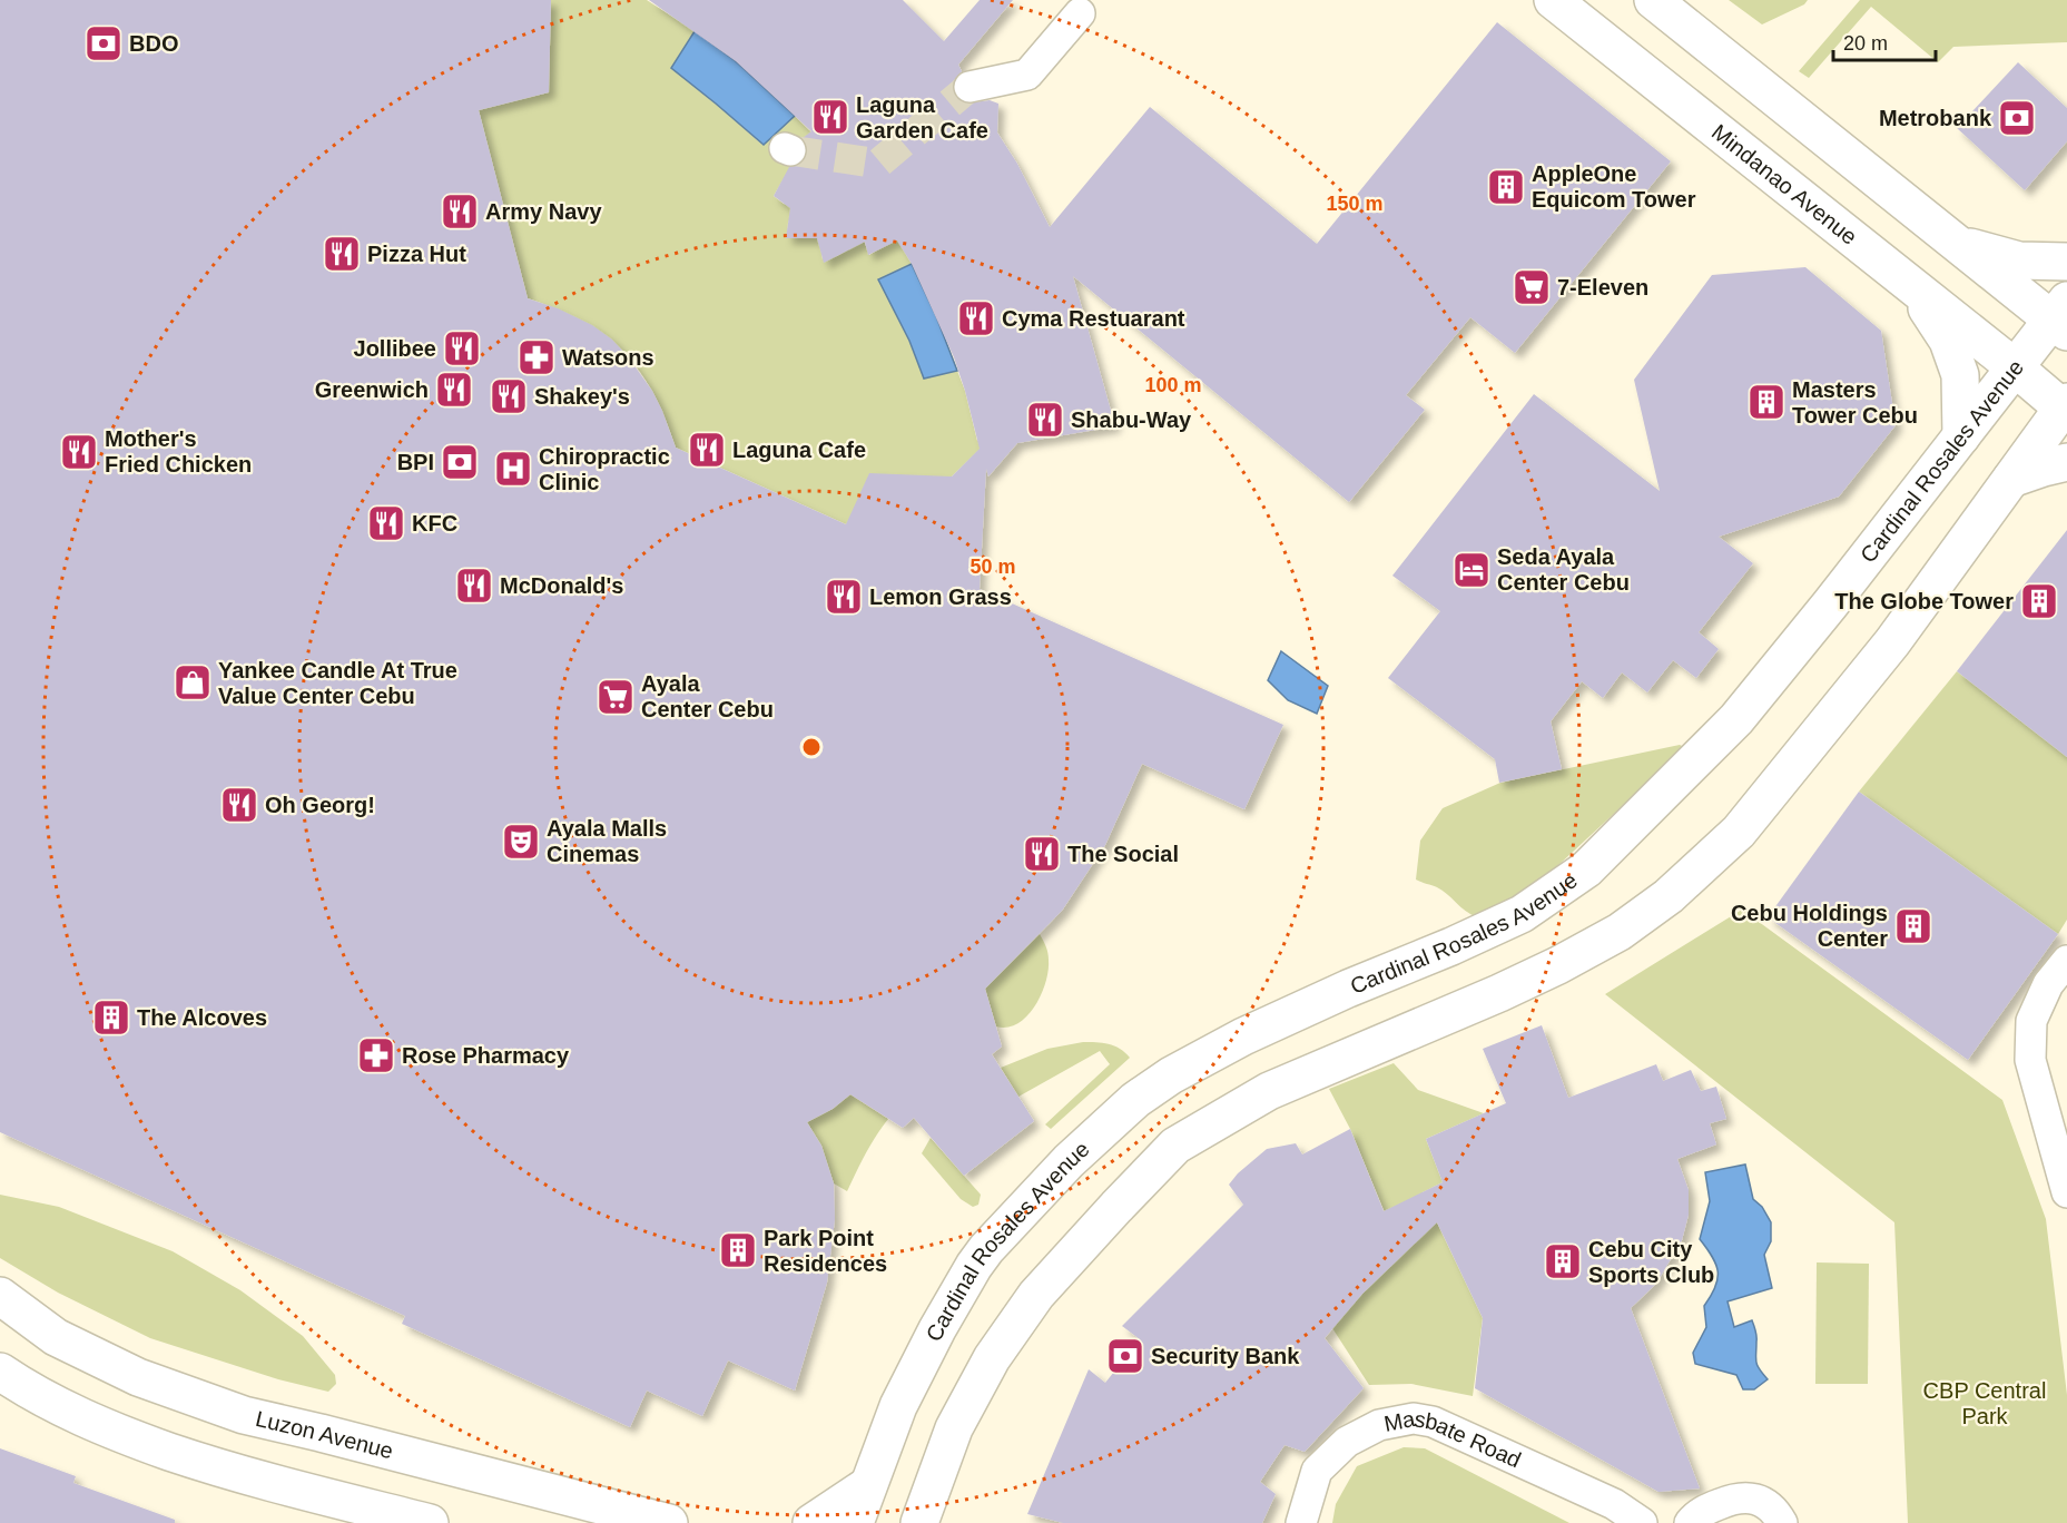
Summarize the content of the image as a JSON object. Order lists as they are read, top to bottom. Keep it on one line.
{"streets":{"main road":["Mindanao Avenue","Cardinal Rosales Avenue","Luzon Avenue"],"street":["Masbate Road"]},"crossings":[["Mindanao Avenue","Cardinal Rosales Avenue"]],"parks":["CBP Central Park"],"places":{"bank":["BDO","Metrobank","BPI","Security Bank"],"restaurant":["Laguna Garden Cafe","Army Navy","Pizza Hut","Cyma Restuarant","Jollibee","Greenwich","Shakey's","Shabu-Way","Laguna Cafe","Mother's Fried Chicken","KFC","McDonald's","Lemon Grass","Oh Georg!","The Social"],"building":["AppleOne Equicom Tower","Masters Tower Cebu","The Globe Tower","Cebu Holdings Center","The Alcoves","Park Point Residences","Cebu City Sports Club"],"supermarket":["7-Eleven","Ayala Center Cebu"],"pharmacy":["Watsons","Rose Pharmacy"],"hospital":["Chiropractic Clinic"],"hotel":["Seda Ayala Center Cebu"],"shop":["Yankee Candle At True Value Center Cebu"],"theatre":["Ayala Malls Cinemas"]},"scale_bar":"20 m","rings":["150 m","100 m","50 m"]}
